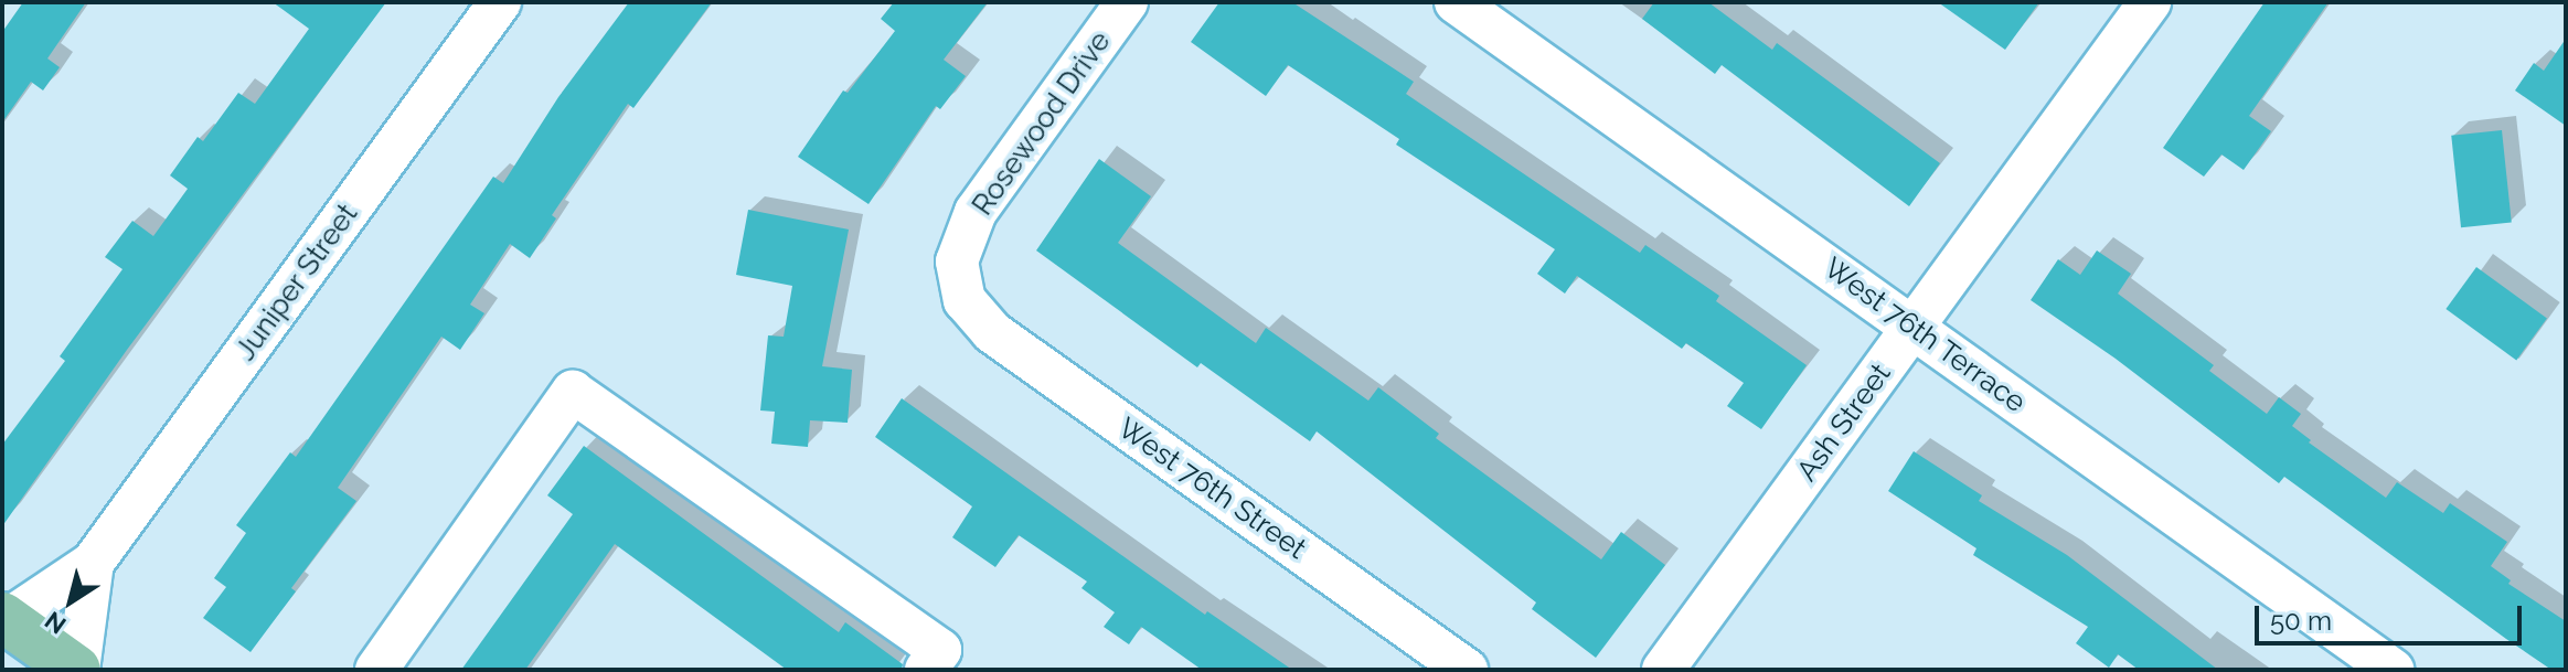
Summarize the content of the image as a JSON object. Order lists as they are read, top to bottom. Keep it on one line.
{"streets":{"street":["Rosewood Drive","Juniper Street","West 76th Terrace","Ash Street","West 76th Street"]},"crossings":[["Rosewood Drive","West 76th Street"],["West 76th Terrace","Ash Street"]],"scale_bar":"50 m","north":"bottom left"}
